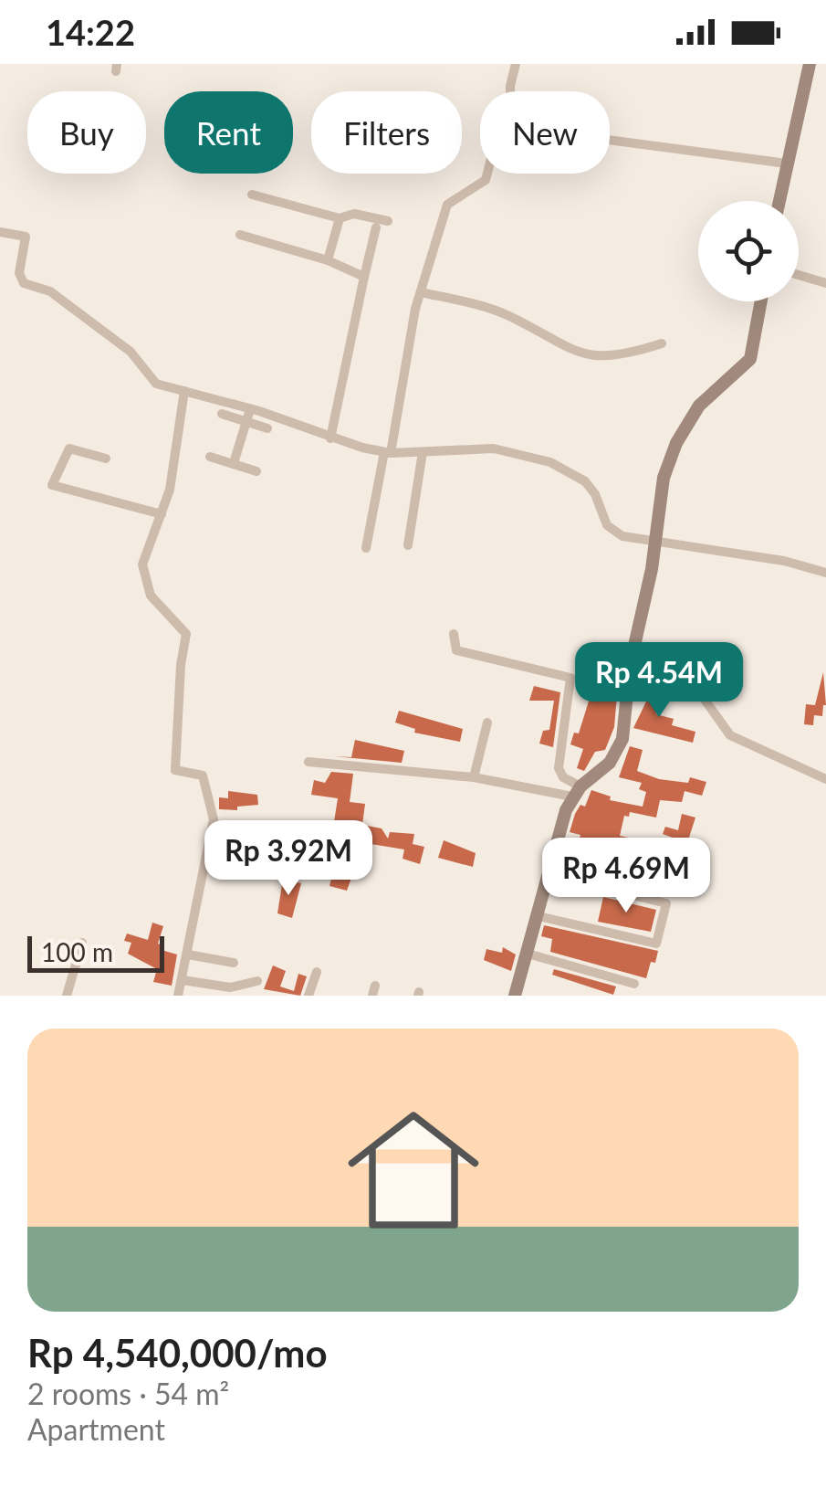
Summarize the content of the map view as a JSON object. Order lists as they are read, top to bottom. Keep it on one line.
{"scale_bar":"100 m","page":{"status":"14:22","chip":["Buy","Rent","Filters","New"],"price":["Rp 4.54M","Rp 3.92M","Rp 4.69M"],"scale":"100 m","list":[{"name":"Rp 4,540,000/mo","note":"2 rooms · 54 m² · Apartment"}]}}
